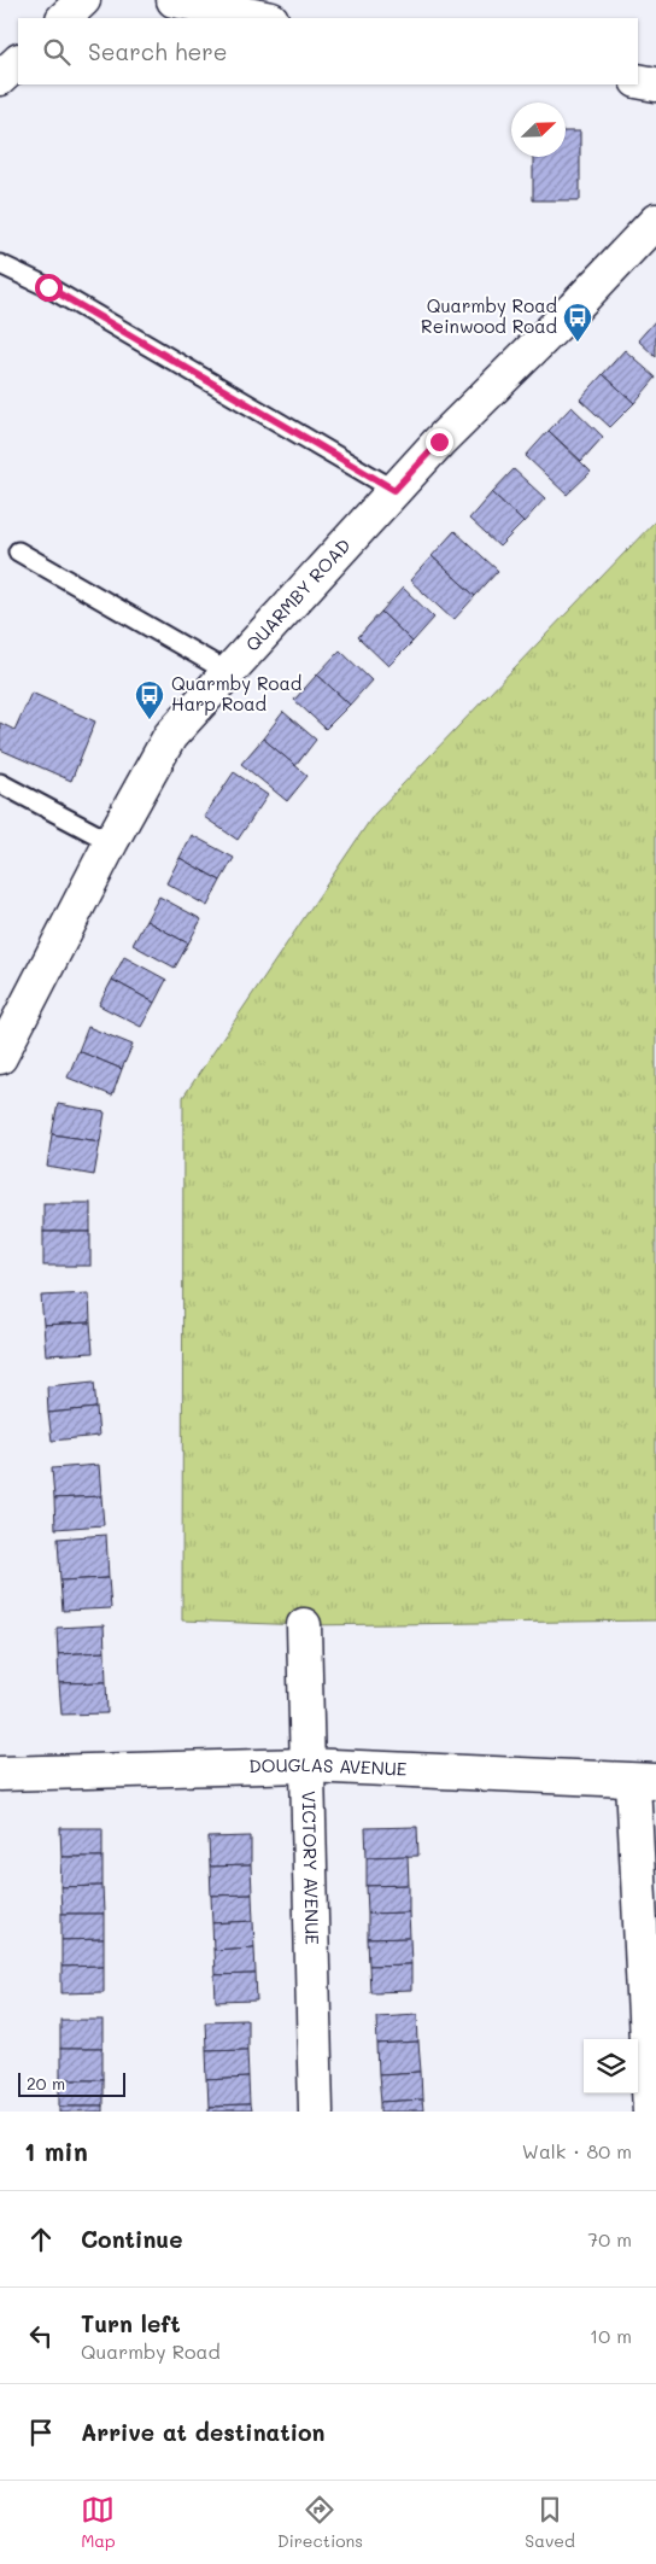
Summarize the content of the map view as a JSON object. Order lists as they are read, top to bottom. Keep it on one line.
{"streets":{"street":["QUARMBY ROAD","DOUGLAS AVENUE","VICTORY AVENUE"]},"crossings":[["DOUGLAS AVENUE","VICTORY AVENUE"]],"places":{"bus stop":["Quarmby Road Reinwood Road","Quarmby Road Harp Road"]},"scale_bar":"20 m","north":"top right","page":{"search":"Search here","scale":"20 m","heading":["1 min","Walk · 80 m"],"list":[["Continue","70 m"],["Turn left","Quarmby Road","10 m"],"Arrive at destination"],"nav":["Map","Directions","Saved"]}}
